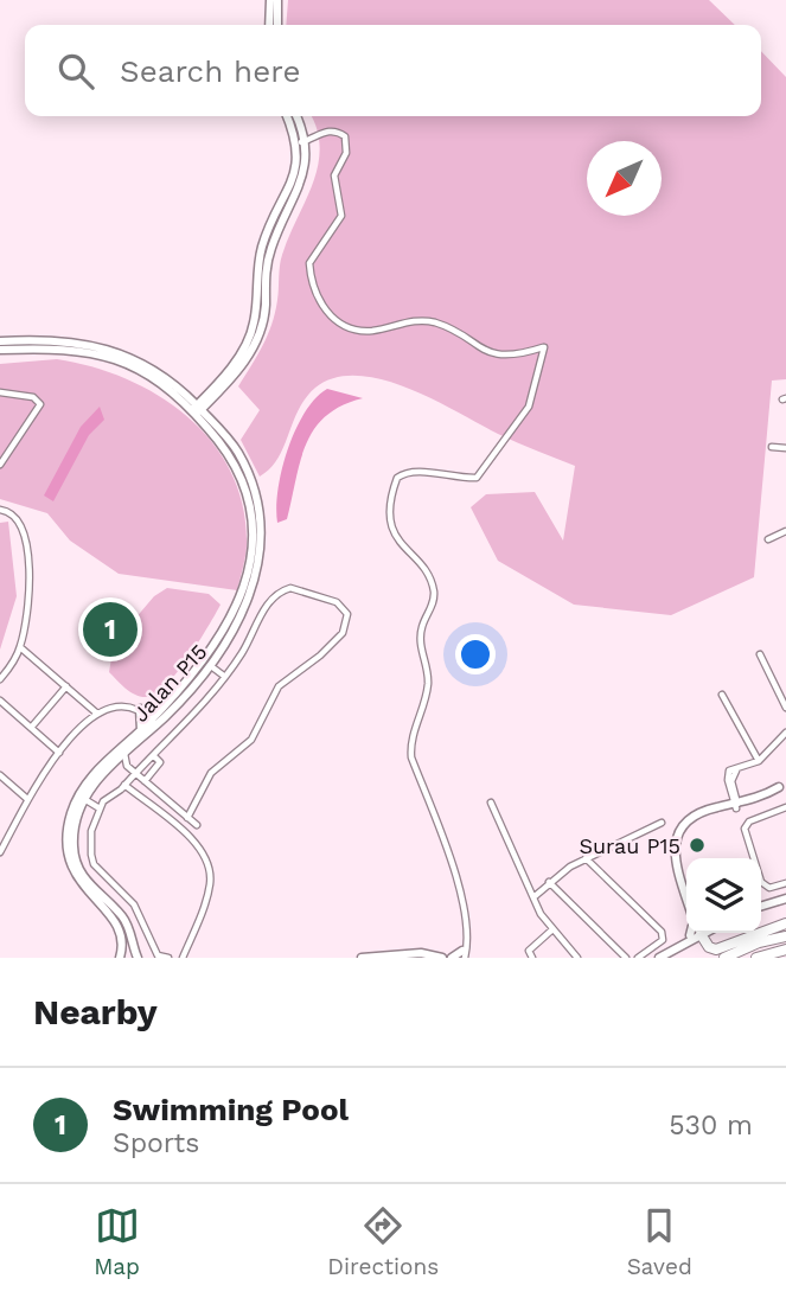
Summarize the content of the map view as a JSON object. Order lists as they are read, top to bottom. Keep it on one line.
{"streets":{"street":["Jalan P15"]},"places":["Surau P15"],"north":"bottom left","page":{"search":"Search here","pins":"1","heading":"Nearby","list":[{"mark":"1","name":"Swimming Pool","note":"Sports","value":"530 m"}],"nav":["Map","Directions","Saved"]}}
